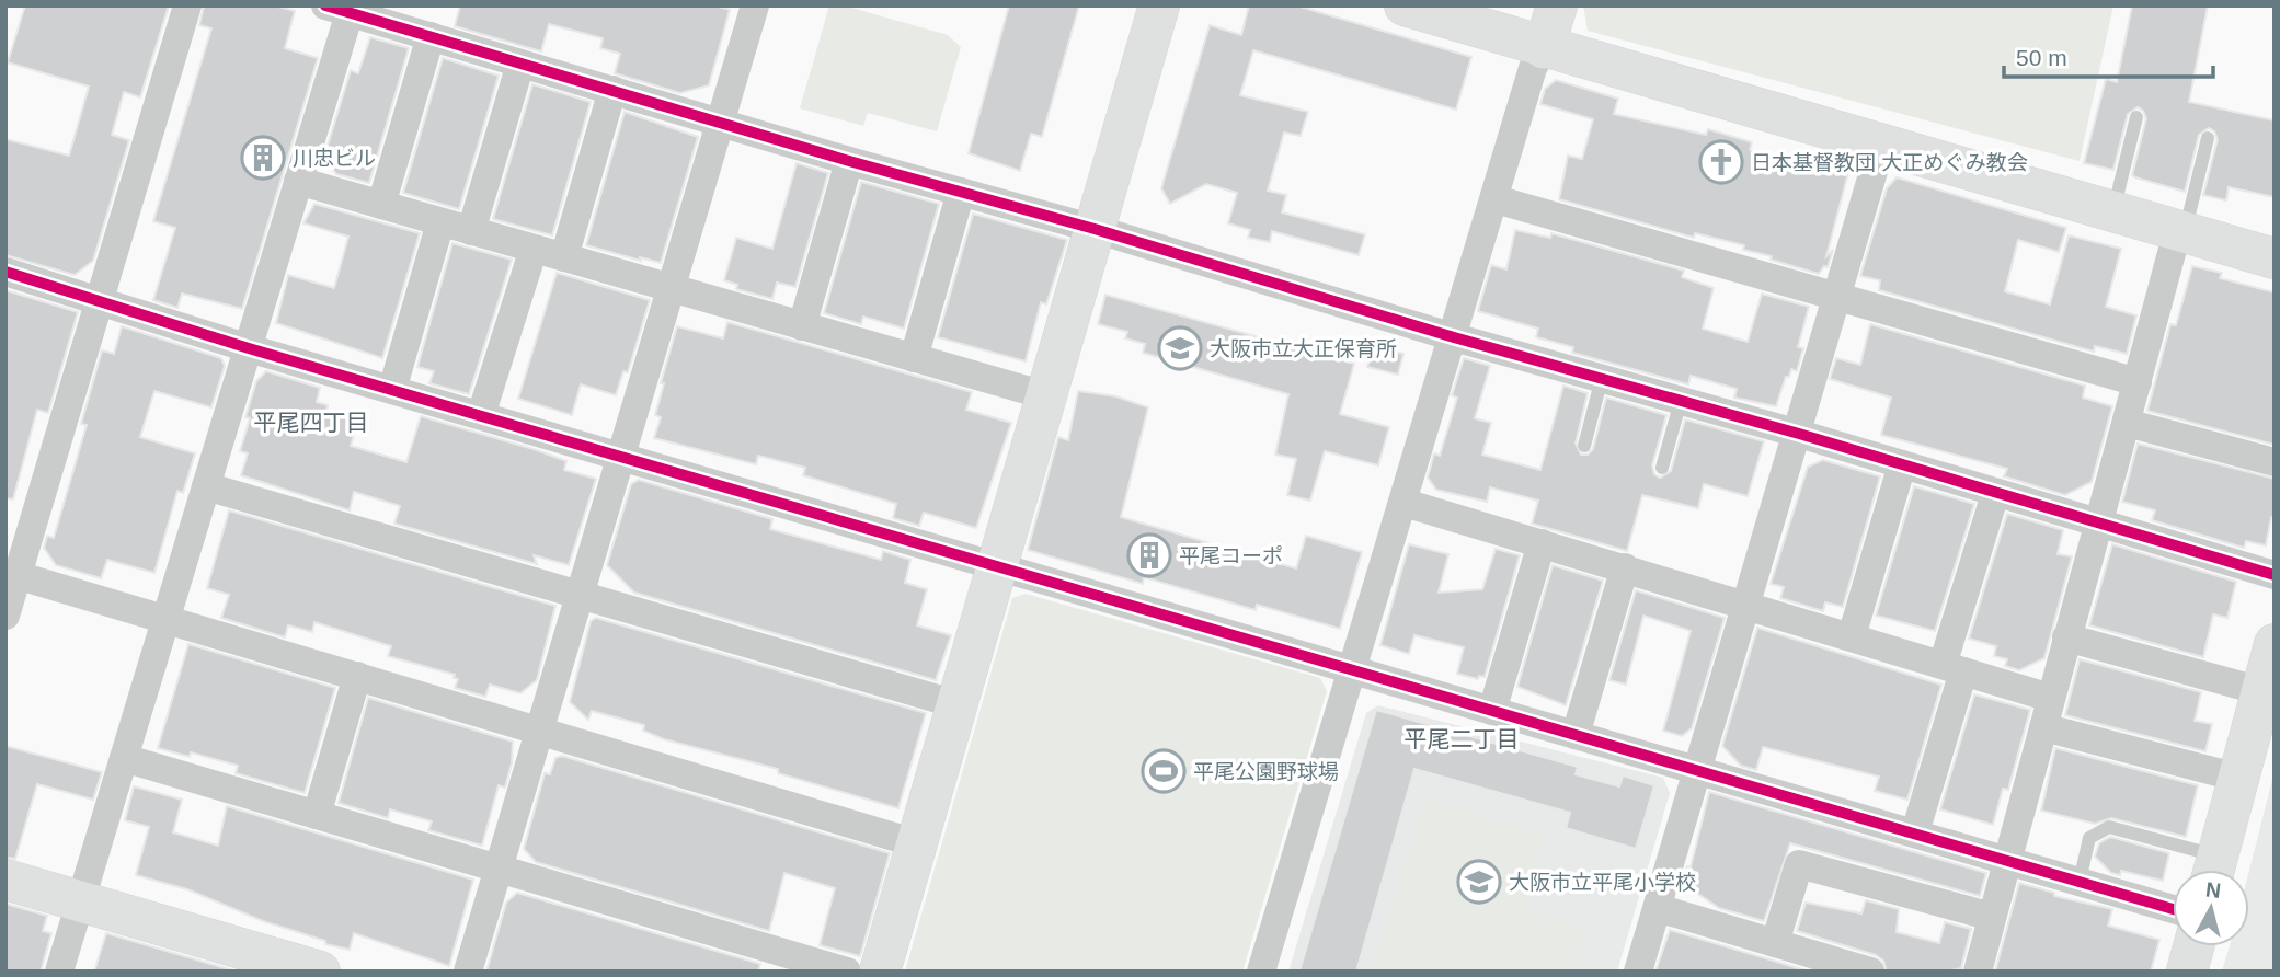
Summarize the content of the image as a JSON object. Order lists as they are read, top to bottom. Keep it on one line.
{"districts":["平尾四丁目","平尾二丁目"],"places":{"building":["川忠ビル","平尾コーポ"],"church":["日本基督教団 大正めぐみ教会"],"school or university":["大阪市立大正保育所","大阪市立平尾小学校"],"sports":["平尾公園野球場"]},"scale_bar":"50 m","north":"top"}
